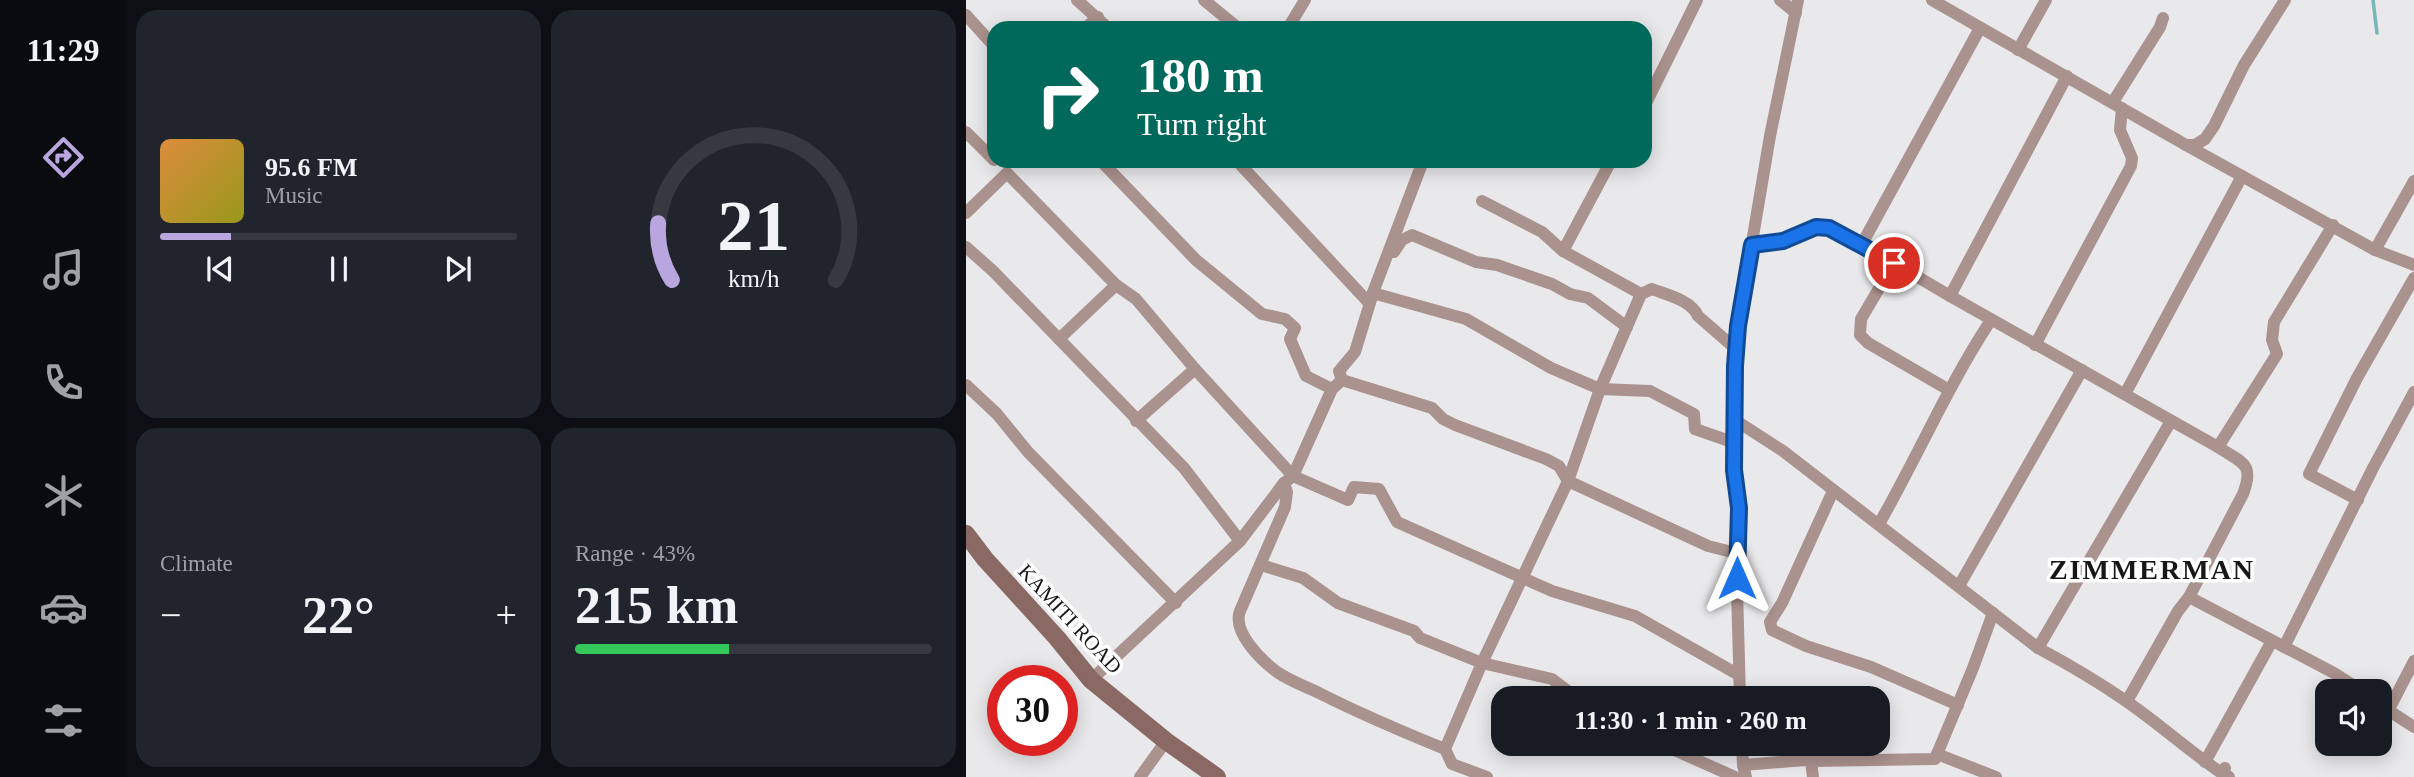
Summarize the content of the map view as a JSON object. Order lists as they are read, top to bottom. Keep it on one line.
{"streets":{"main road":["KAMITI ROAD"]},"districts":["ZIMMERMAN"],"page":{"tabs":"11:29","turn":["180 m","Turn right"],"song":["95.6 FM","Music"],"tile":["Climate",["Range · 43%","215 km"]],"heat":["−","22°","+"],"limit":"30","trip":"11:30 · 1 min · 260 m","gauge":["21","km/h"]}}
